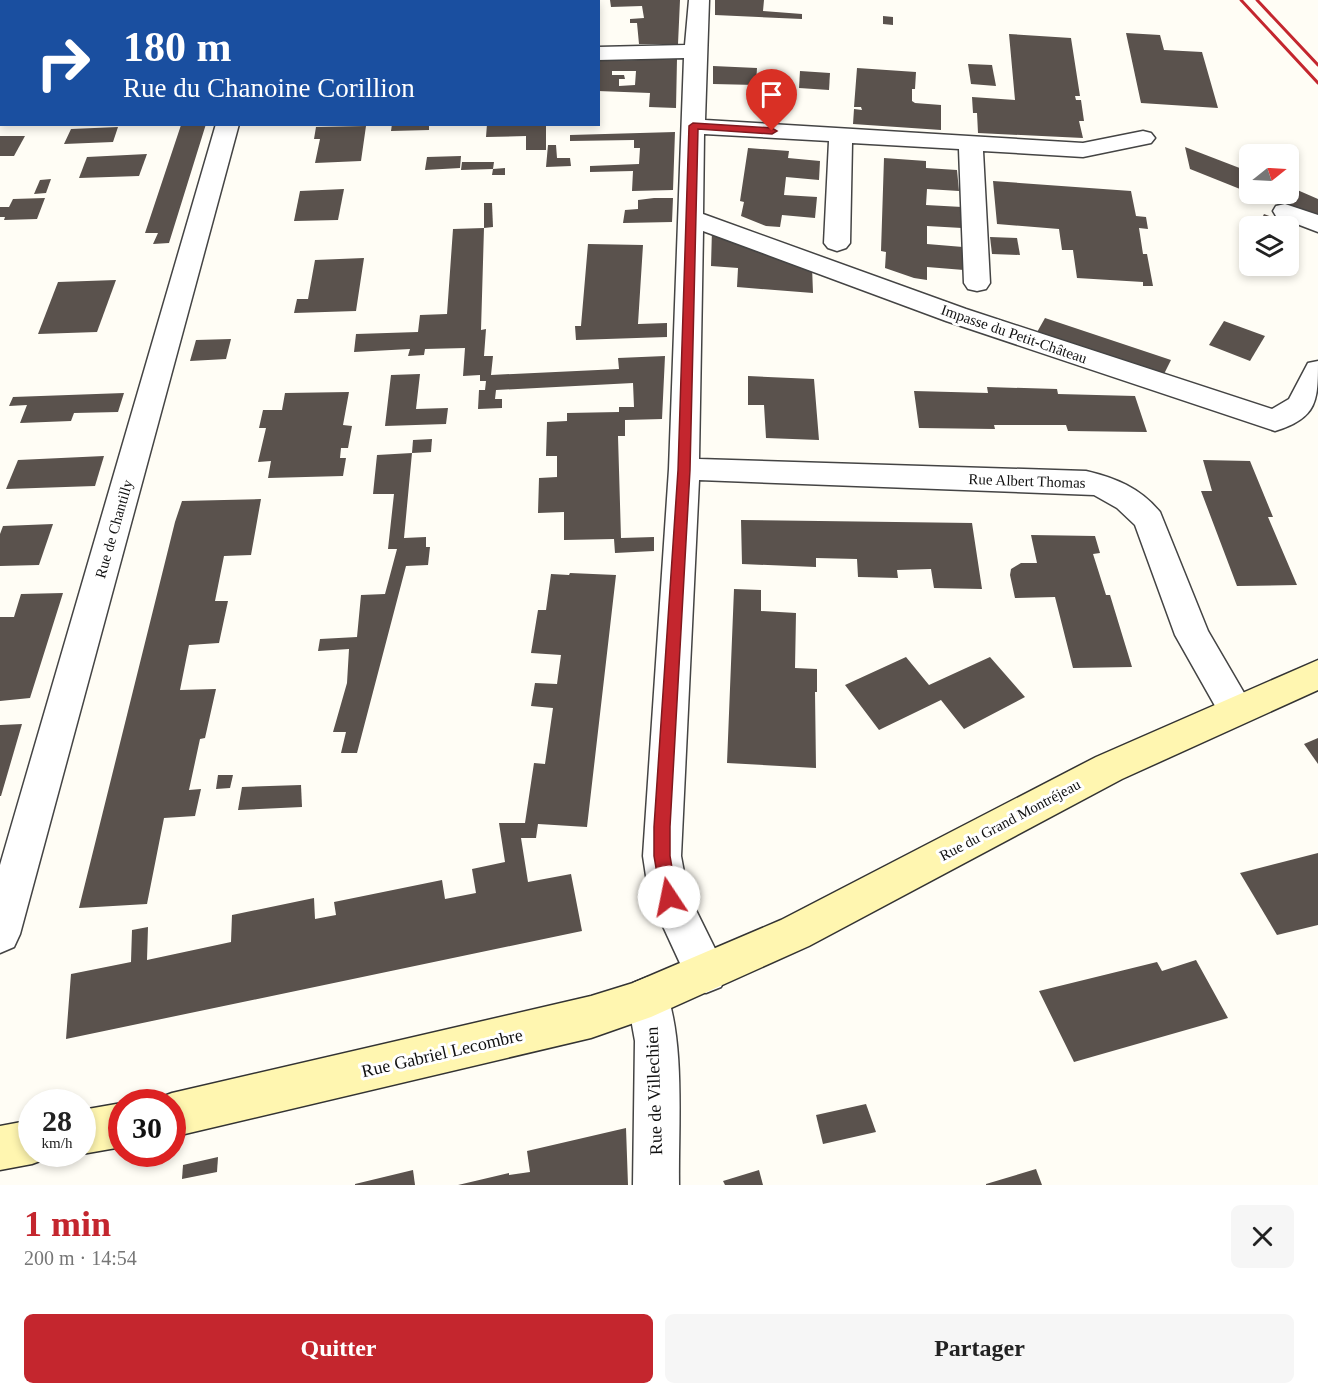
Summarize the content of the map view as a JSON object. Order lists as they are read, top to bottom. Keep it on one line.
{"streets":{"street":["Impasse du Petit-Château","Rue Albert Thomas","Rue de Chantilly","Rue du Grand Montréjeau","Rue Gabriel Lecombre","Rue de Villechien"]},"crossings":[["Rue Albert Thomas","Rue du Grand Montréjeau"],["Rue du Grand Montréjeau","Rue Gabriel Lecombre"],["Rue Gabriel Lecombre","Rue de Villechien"]],"north":"right","page":{"turn":["180 m","Rue du Chanoine Corillion"],"speed":"28 km/h","limit":"30","heading":["1 min","200 m · 14:54"],"buttons":["Quitter","Partager"]}}
